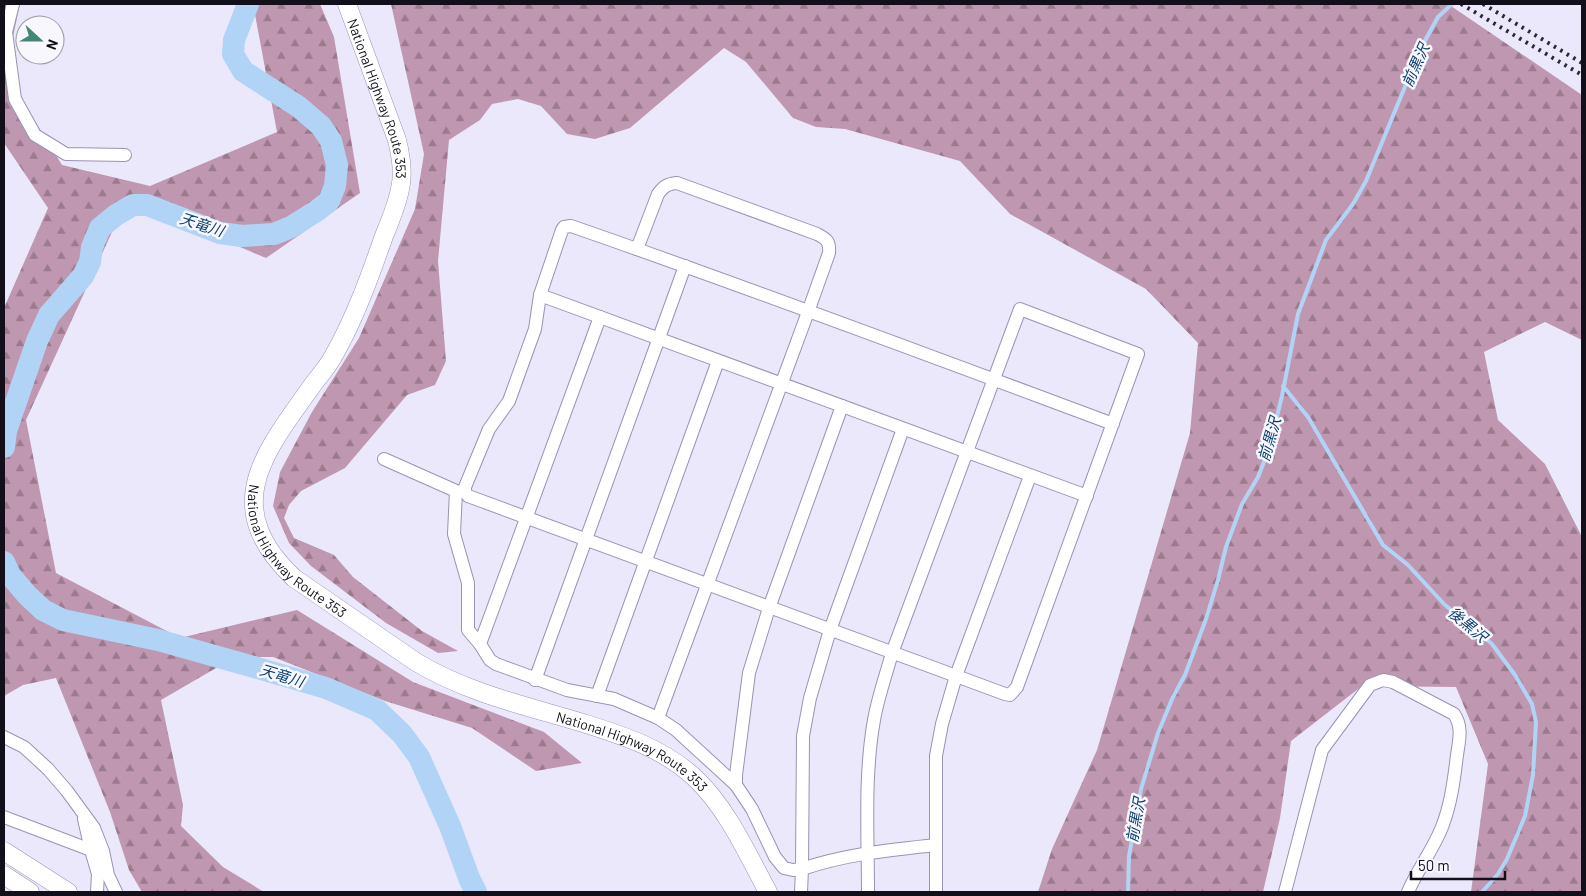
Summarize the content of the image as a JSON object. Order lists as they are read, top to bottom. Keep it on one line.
{"streets":{"highway":["National Highway Route 353"]},"water":["前黒沢","天竜川","後黒沢"],"scale_bar":"50 m","north":"right"}
